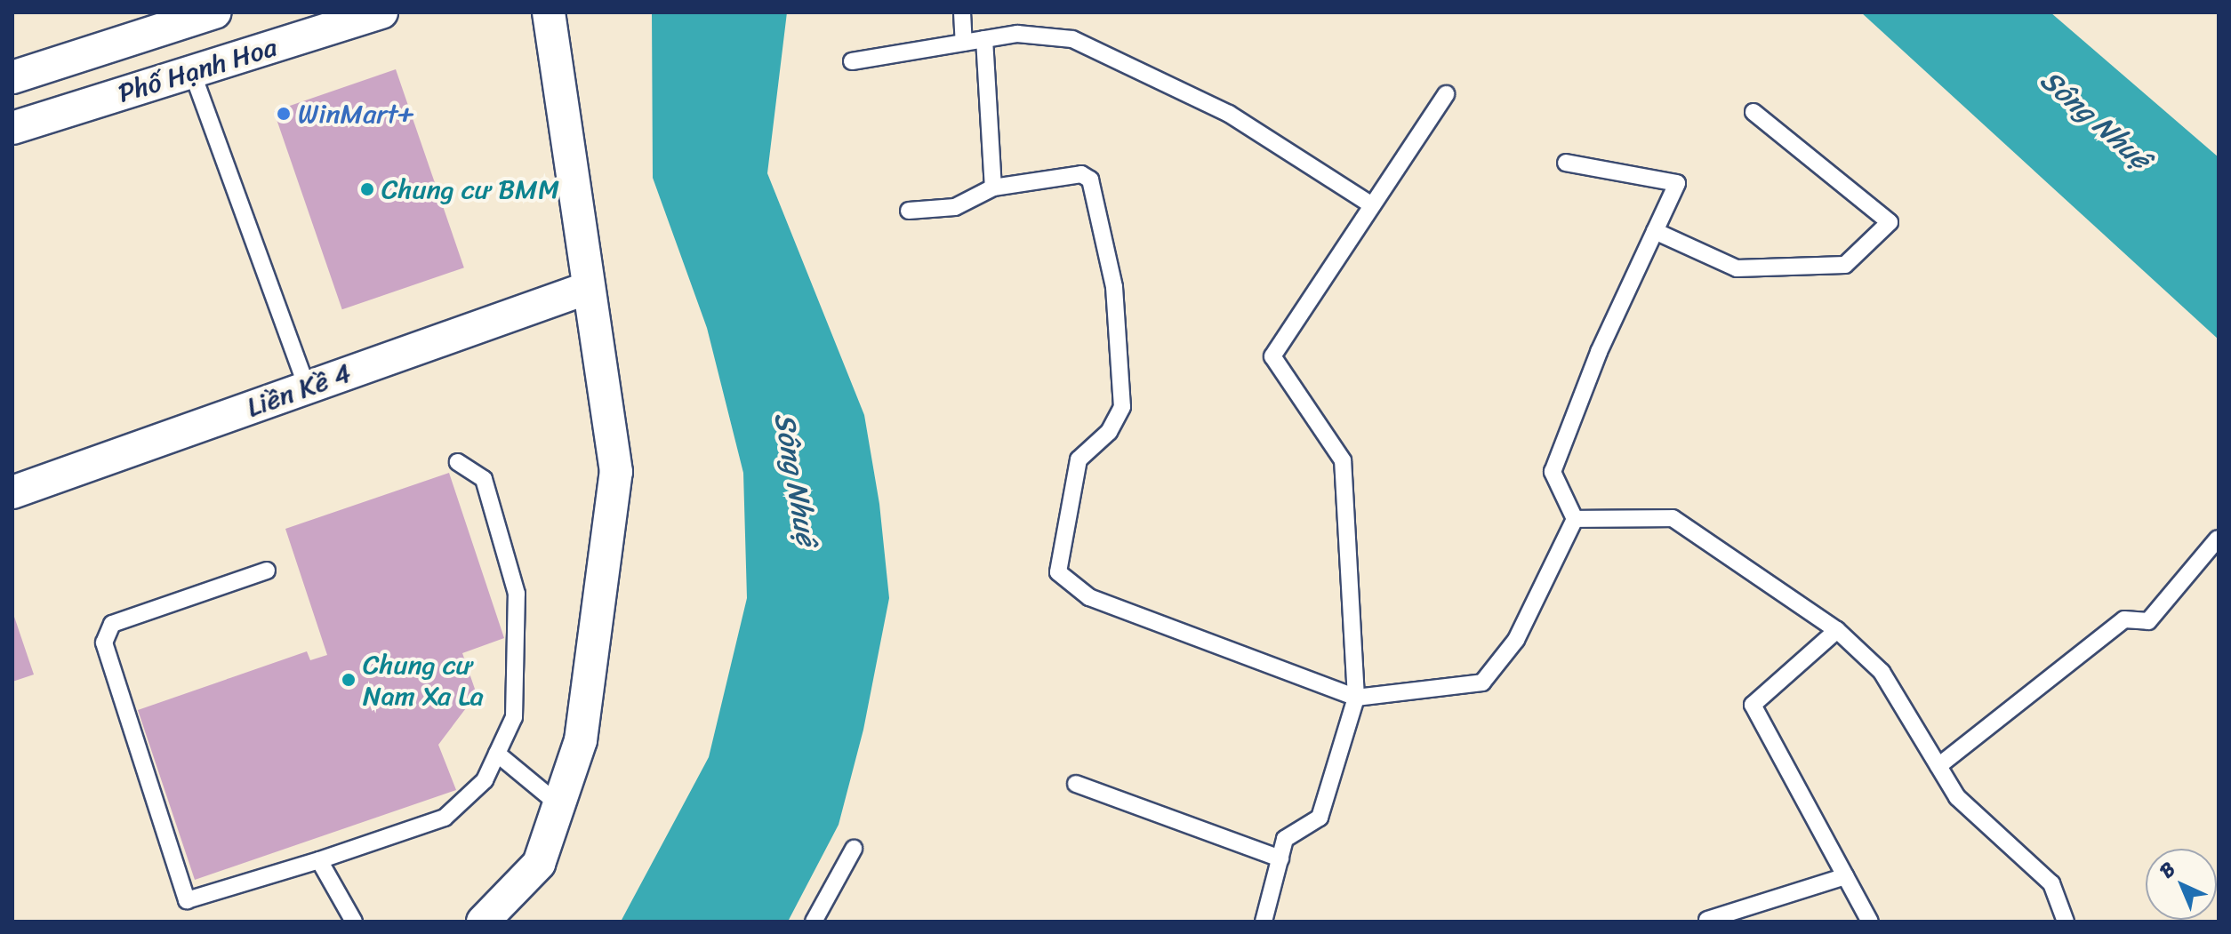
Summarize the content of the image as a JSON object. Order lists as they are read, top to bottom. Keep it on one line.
{"streets":{"street":["Phố Hạnh Hoa","Liền Kề 4"]},"water":["Sông Nhuệ"],"places":["WinMart+","Chung cư BMM","Chung cư Nam Xa La"],"north":"top left"}
